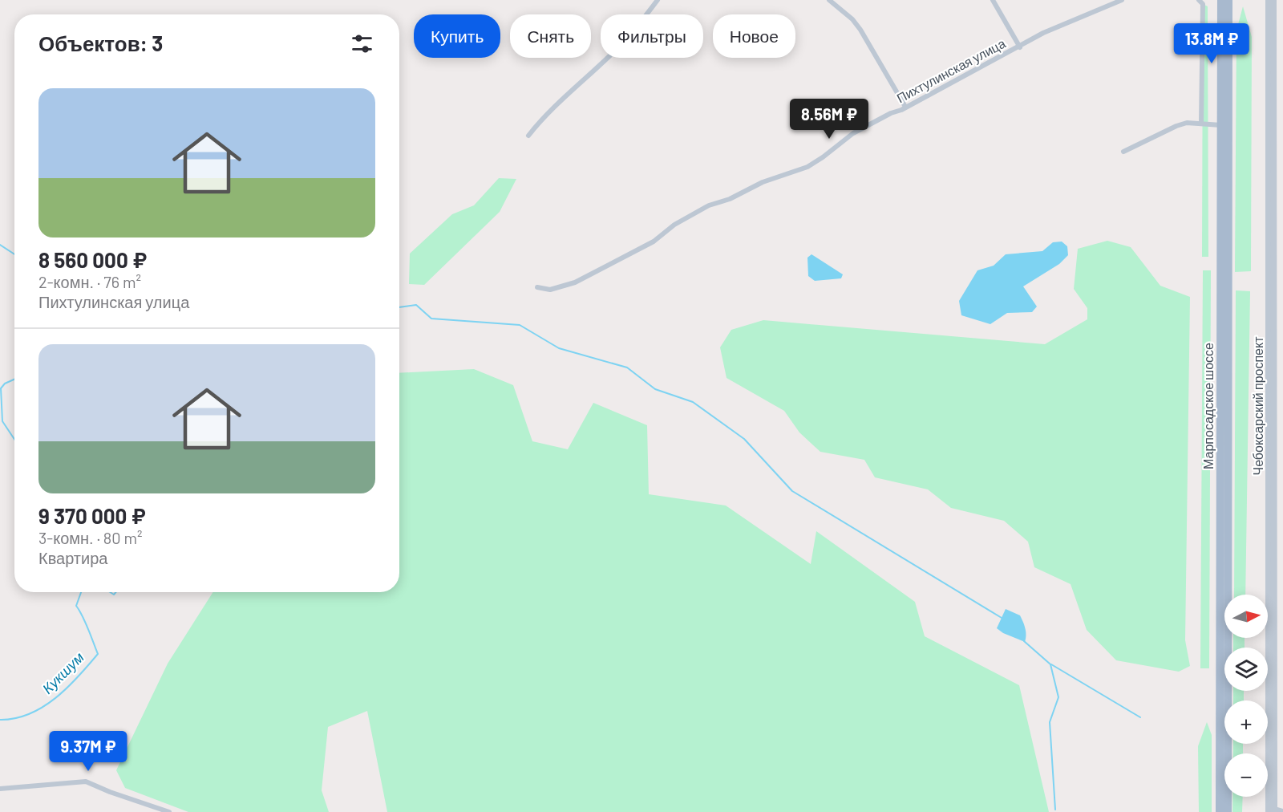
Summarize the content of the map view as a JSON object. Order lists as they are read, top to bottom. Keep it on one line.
{"streets":{"main road":["Марпосадское шоссе"],"street":["Пихтулинская улица","Чебоксарский проспект"]},"water":["Кукшум"],"north":"right","page":{"chip":["Купить","Снять","Фильтры","Новое"],"heading":"Объектов: 3","price":["13.8M ₽","8.56M ₽","9.37M ₽"],"list":[{"name":"8 560 000 ₽","note":"2-комн. · 76 m² · Пихтулинская улица"},{"name":"9 370 000 ₽","note":"3-комн. · 80 m² · Квартира"}],"map_buttons":["+","−"]}}
